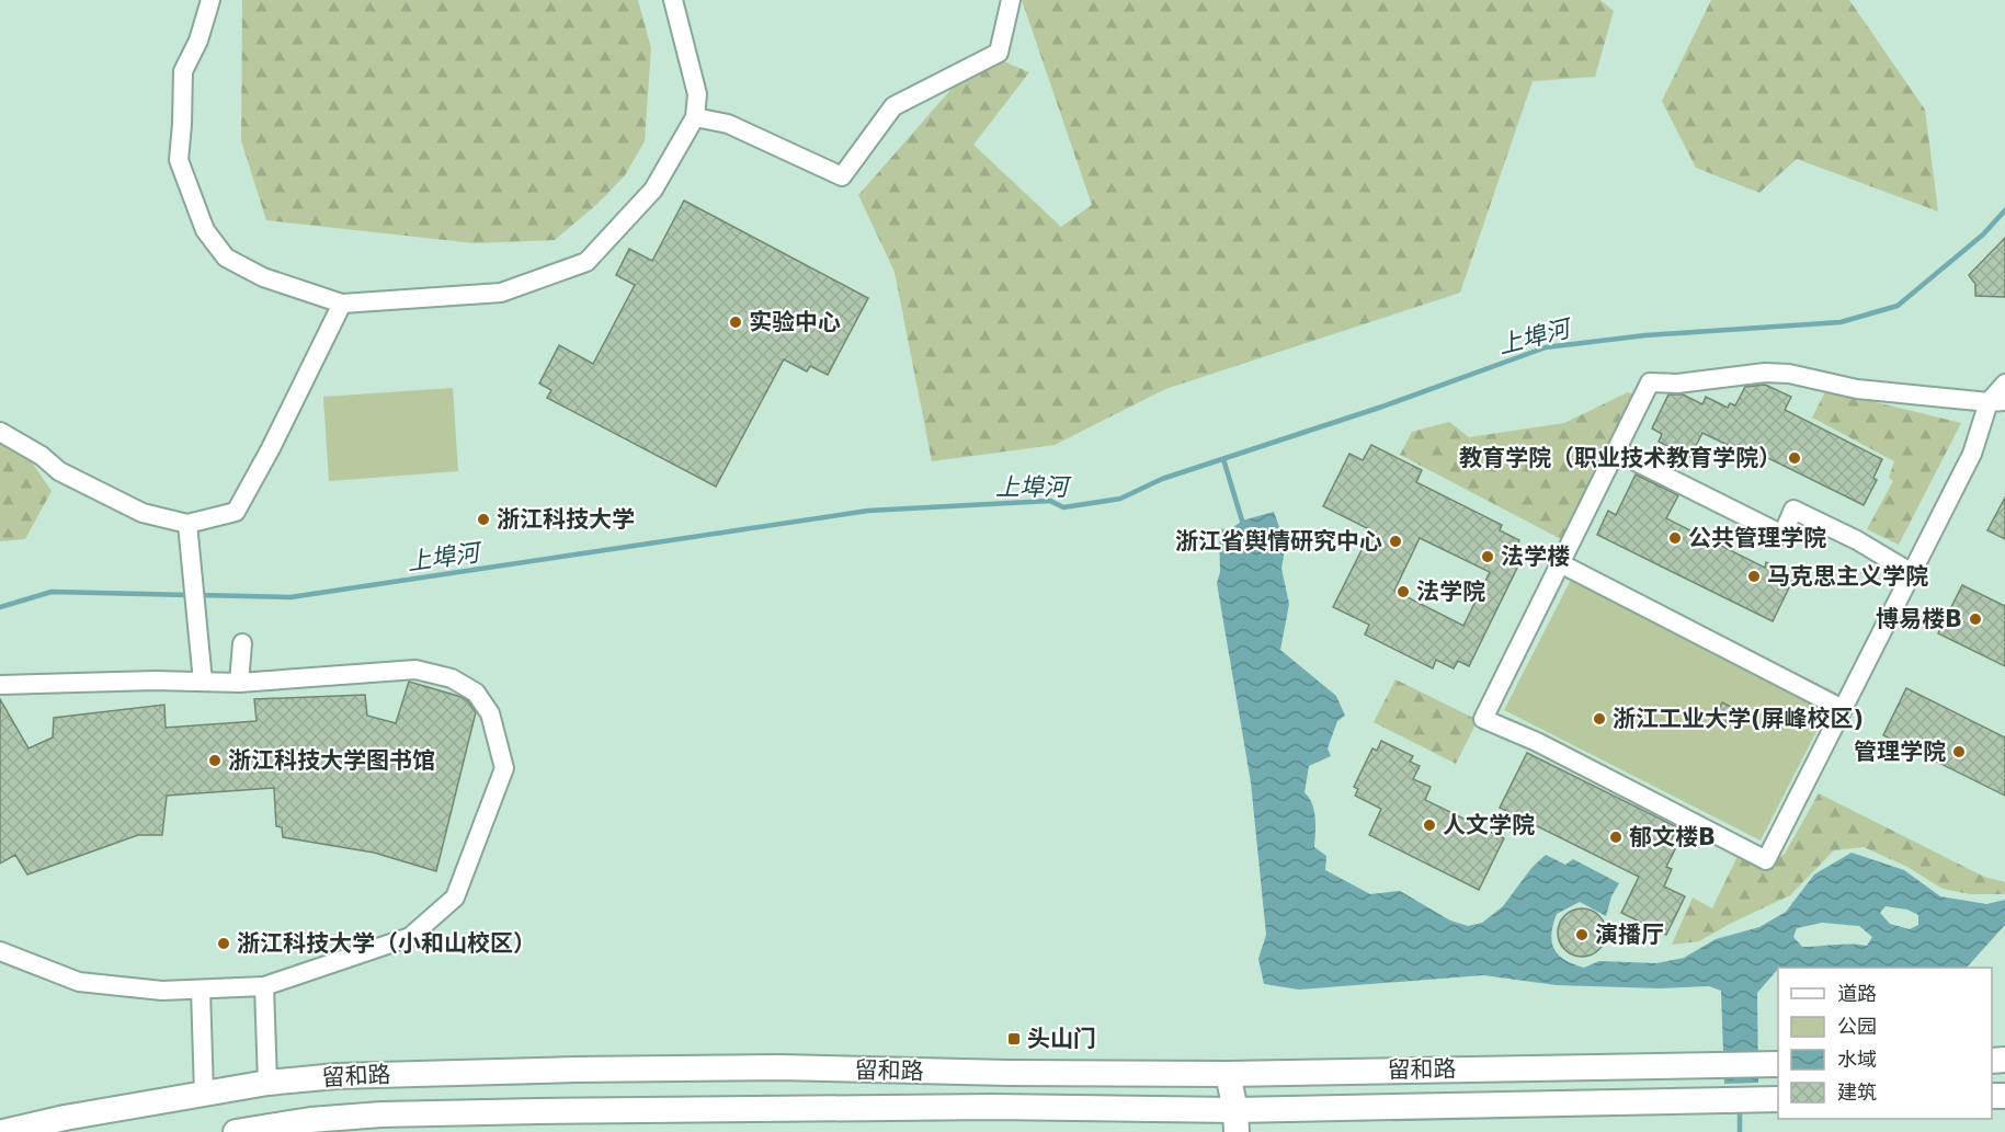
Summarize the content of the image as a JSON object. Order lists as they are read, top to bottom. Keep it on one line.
{"streets":{"main road":["留和路"]},"water":["上埠河"],"places":{"other":["实验中心","教育学院（职业技术教育学院）","浙江科技大学","公共管理学院","浙江省舆情研究中心","法学楼","马克思主义学院","法学院","博易楼B","浙江工业大学(屏峰校区)","管理学院","浙江科技大学图书馆","人文学院","郁文楼B","演播厅","浙江科技大学（小和山校区）"],"transit":["头山门"]},"legend":["道路","公园","水域","建筑"]}
